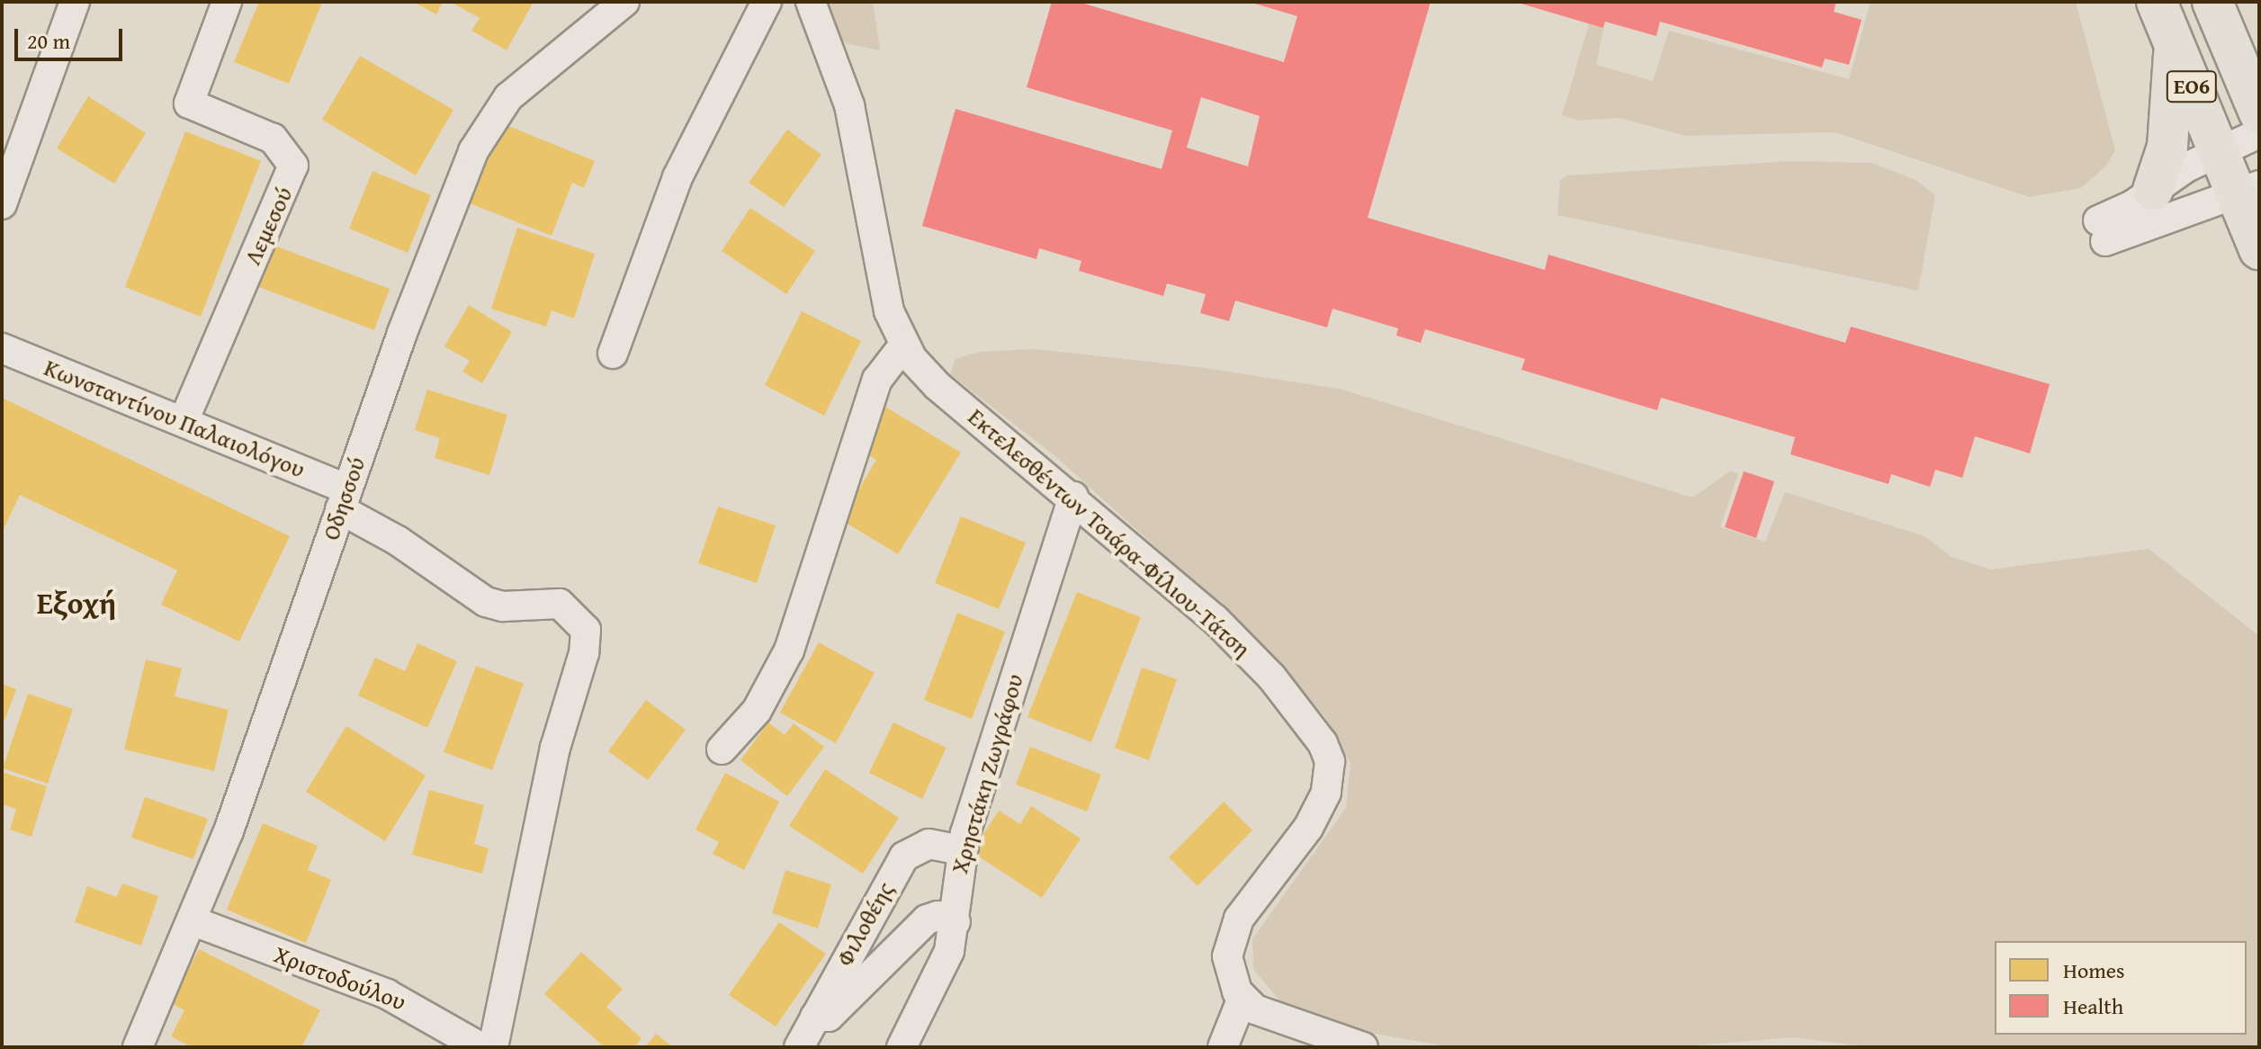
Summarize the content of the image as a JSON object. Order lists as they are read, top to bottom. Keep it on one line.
{"streets":{"main road":["ΕΟ6"],"street":["Λεμεσού","Κωνσταντίνου Παλαιολόγου","Οδησσού","Εκτελεσθέντων Τσιάρα-Φίλιου-Τάτση","Χρηστάκη Ζωγράφου","Φιλοθέης","Χριστοδούλου"]},"crossings":[["Λεμεσού","Κωνσταντίνου Παλαιολόγου"],["Κωνσταντίνου Παλαιολόγου","Οδησσού"],["Οδησσού","Χριστοδούλου"],["Εκτελεσθέντων Τσιάρα-Φίλιου-Τάτση","Χρηστάκη Ζωγράφου"],["Χρηστάκη Ζωγράφου","Φιλοθέης"]],"districts":["Εξοχή"],"legend":["Homes","Health"],"scale_bar":"20 m"}
